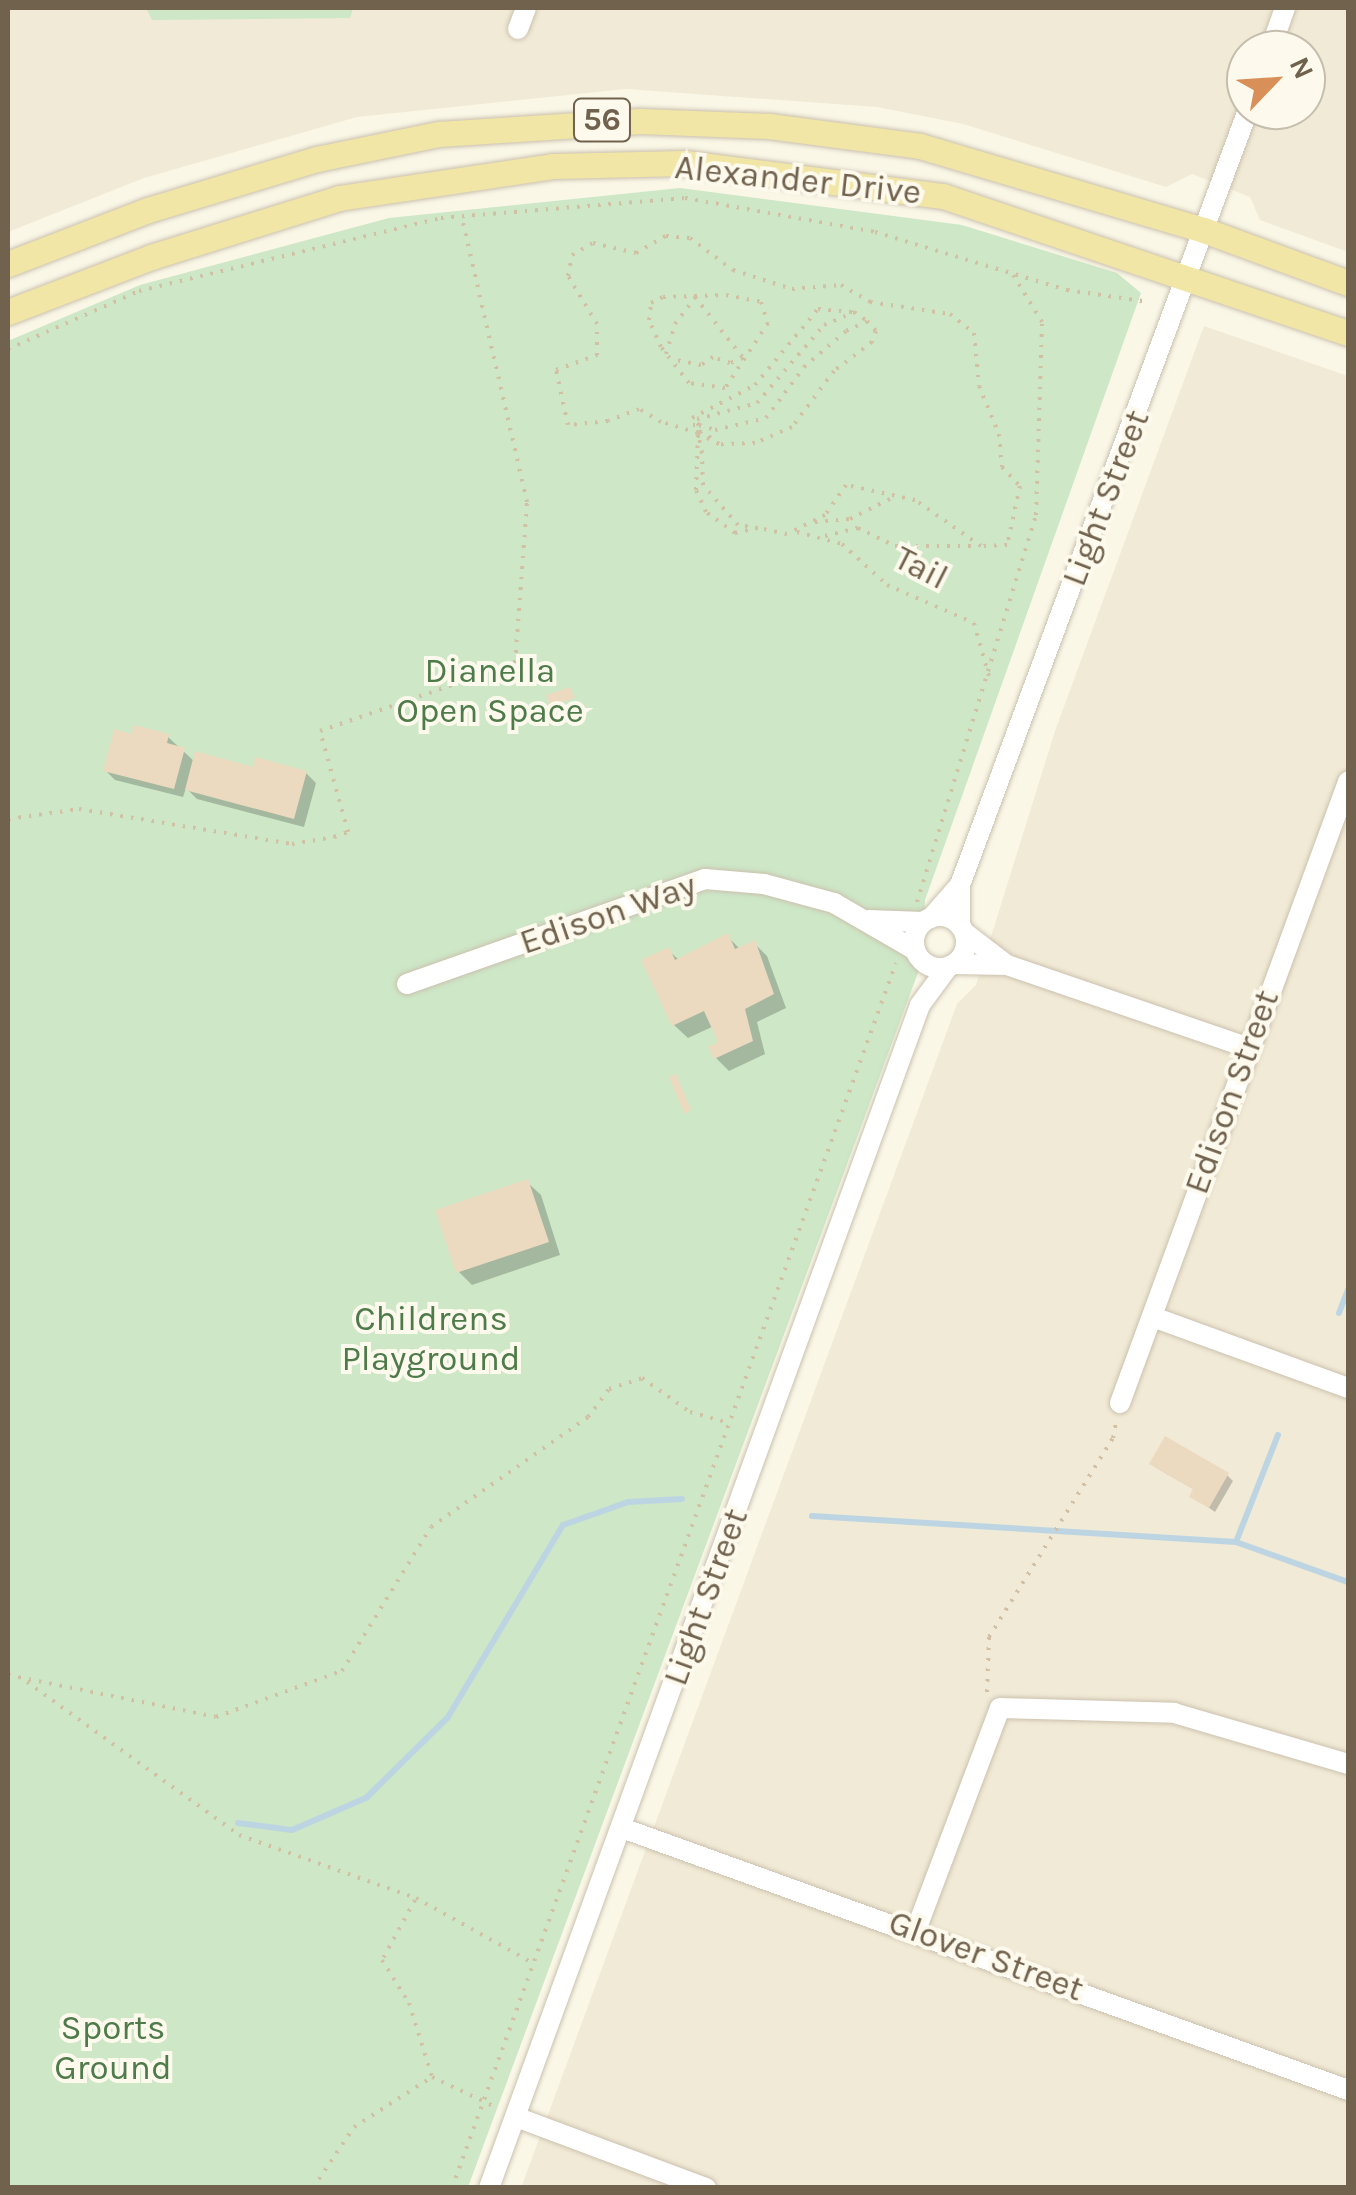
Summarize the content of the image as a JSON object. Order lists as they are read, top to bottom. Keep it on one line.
{"streets":{"main road":["56","Alexander Drive"],"street":["Light Street","Edison Way","Edison Street","Glover Street"],"path":["Tail"]},"crossings":[["Alexander Drive","Light Street"],["Light Street","Edison Way"],["Light Street","Glover Street"]],"parks":["Dianella Open Space","Childrens Playground","Sports Ground"],"north":"top right"}
